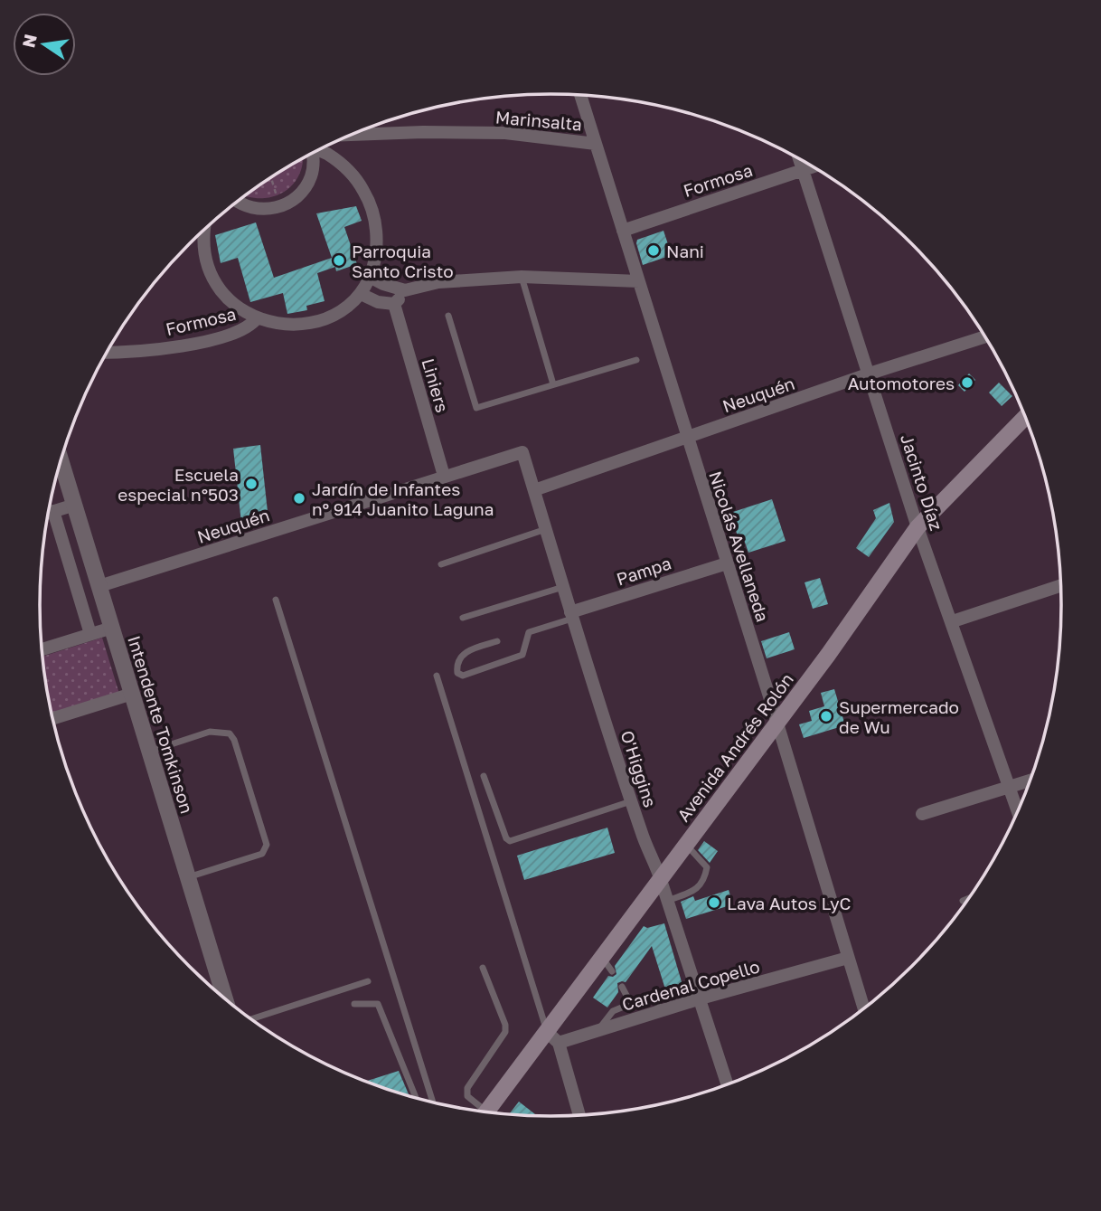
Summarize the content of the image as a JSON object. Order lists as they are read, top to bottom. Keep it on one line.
{"streets":{"main road":["Avenida Andrés Rolón"],"street":["Marinsalta","Formosa","Liniers","Neuquén","Jacinto Díaz","Nicolás Avellaneda","Pampa","Intendente Tomkinson","O'Higgins","Cardenal Copello"]},"crossings":[["Marinsalta","Nicolás Avellaneda"],["Formosa","Jacinto Díaz"],["Formosa","Nicolás Avellaneda"],["Liniers","Neuquén"],["Neuquén","Jacinto Díaz"],["Neuquén","Nicolás Avellaneda"],["Neuquén","Intendente Tomkinson"],["Neuquén","O'Higgins"],["Jacinto Díaz","Avenida Andrés Rolón"],["Nicolás Avellaneda","Pampa"],["Nicolás Avellaneda","Avenida Andrés Rolón"],["Nicolás Avellaneda","Cardenal Copello"],["Pampa","O'Higgins"],["Avenida Andrés Rolón","O'Higgins"],["Avenida Andrés Rolón","Cardenal Copello"],["O'Higgins","Cardenal Copello"]],"places":["Nani","Parroquia Santo Cristo","Automotores","Escuela especial n°503","Jardín de Infantes nº 914 Juanito Laguna","Supermercado de Wu","Lava Autos LyC"],"north":"left"}
